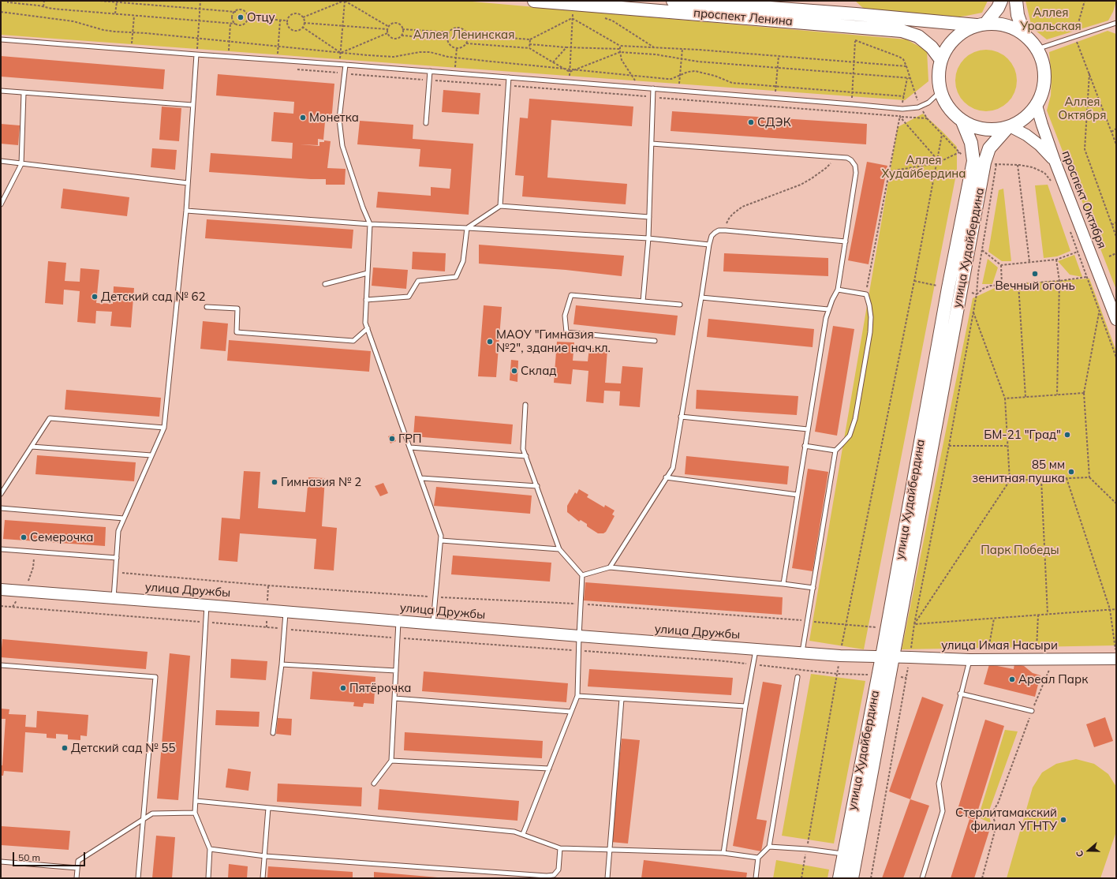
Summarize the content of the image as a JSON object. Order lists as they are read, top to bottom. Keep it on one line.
{"streets":{"main road":["проспект Ленина","проспект Октября","улица Худайбердина","улица Дружбы","улица Имая Насыри"]},"crossings":[["проспект Ленина","проспект Октября"],["проспект Ленина","улица Худайбердина"],["проспект Октября","улица Худайбердина"],["улица Худайбердина","улица Дружбы"],["улица Худайбердина","улица Имая Насыри"],["улица Дружбы","улица Имая Насыри"]],"parks":["Аллея Уральская","Аллея Ленинская","Аллея Октября","Аллея Худайбердина","Парк Победы"],"places":["Отцу","Монетка","СДЭК","Вечный огонь","Детский сад № 62","МАОУ \"Гимназия №2\", здание нач.кл.","Склад","БМ-21 \"Град\"","ГРП","85 мм зенитная пушка","Гимназия № 2","Семерочка","Ареал Парк","Пятёрочка","Детский сад № 55","Стерлитамакский филиал УГНТУ"],"scale_bar":"50 m","north":"left"}
